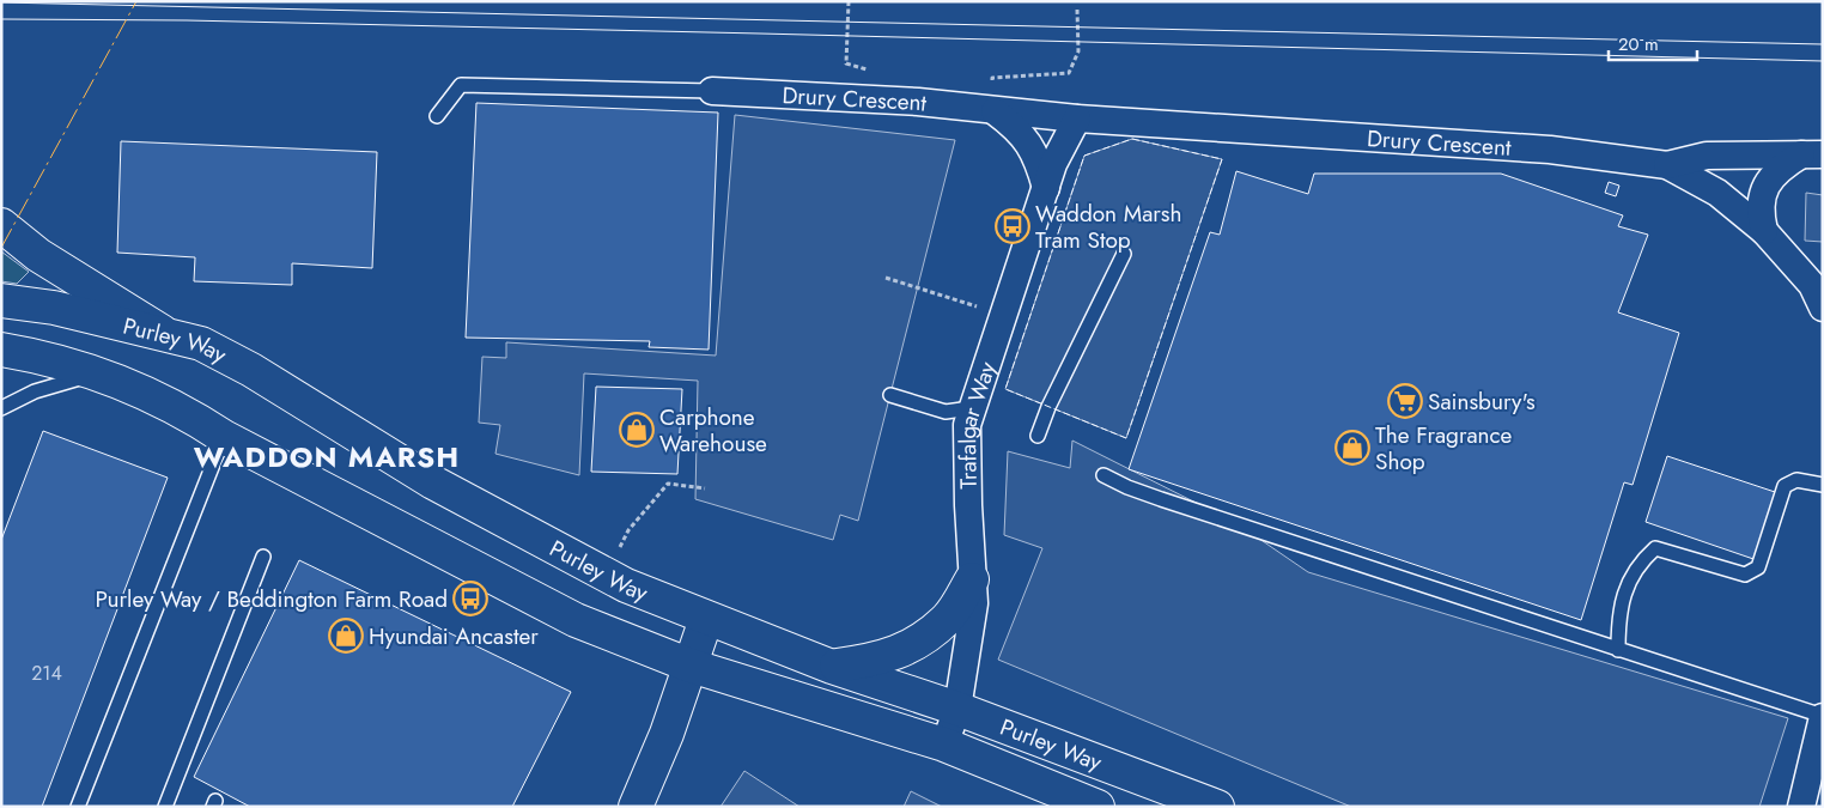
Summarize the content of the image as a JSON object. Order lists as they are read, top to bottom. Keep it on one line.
{"streets":{"main road":["Purley Way"],"street":["Drury Crescent","Trafalgar Way"]},"crossings":[["Drury Crescent","Trafalgar Way"],["Purley Way","Trafalgar Way"]],"districts":["WADDON MARSH"],"places":{"bus stop":["Waddon Marsh Tram Stop","Purley Way / Beddington Farm Road"],"supermarket":["Sainsbury's"],"shop":["Carphone Warehouse","The Fragrance Shop","Hyundai Ancaster"]},"house_numbers":["214"],"scale_bar":"20 m"}
